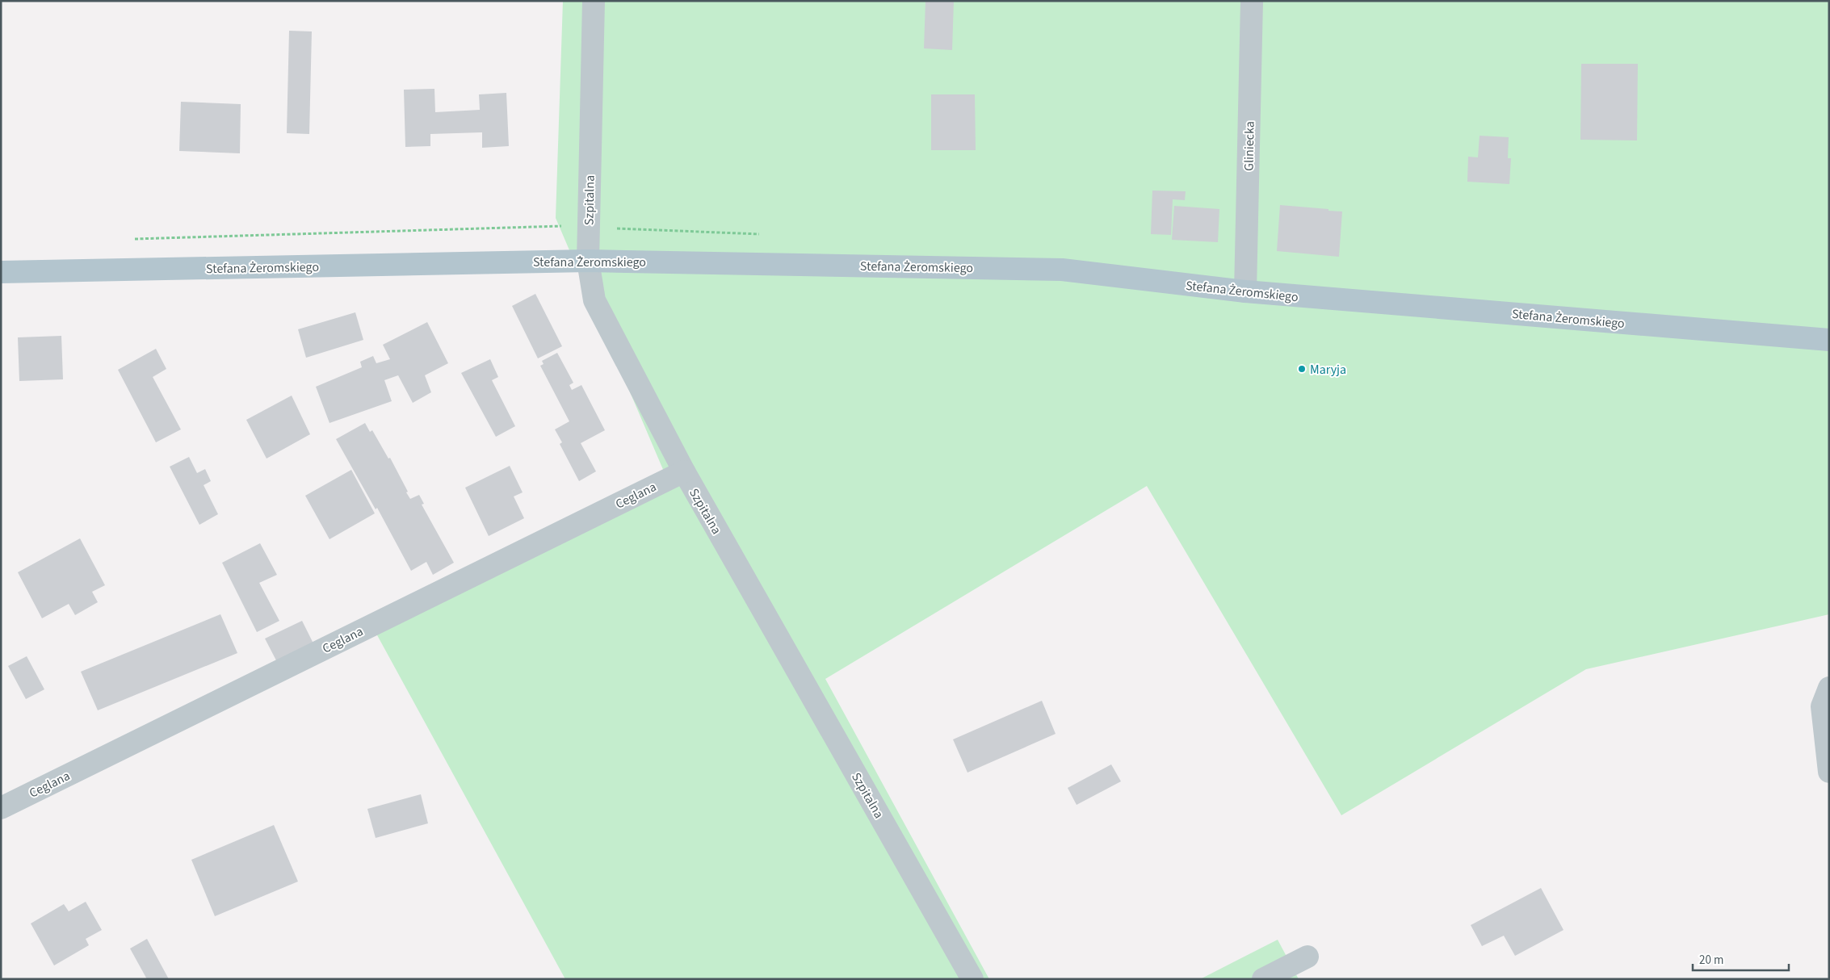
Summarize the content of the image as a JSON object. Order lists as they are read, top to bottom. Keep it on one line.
{"streets":{"main road":["Stefana Żeromskiego"],"street":["Gliniecka","Szpitalna","Ceglana"]},"crossings":[["Gliniecka","Stefana Żeromskiego"],["Szpitalna","Stefana Żeromskiego"],["Szpitalna","Ceglana"]],"places":["Maryja"],"scale_bar":"20 m"}
